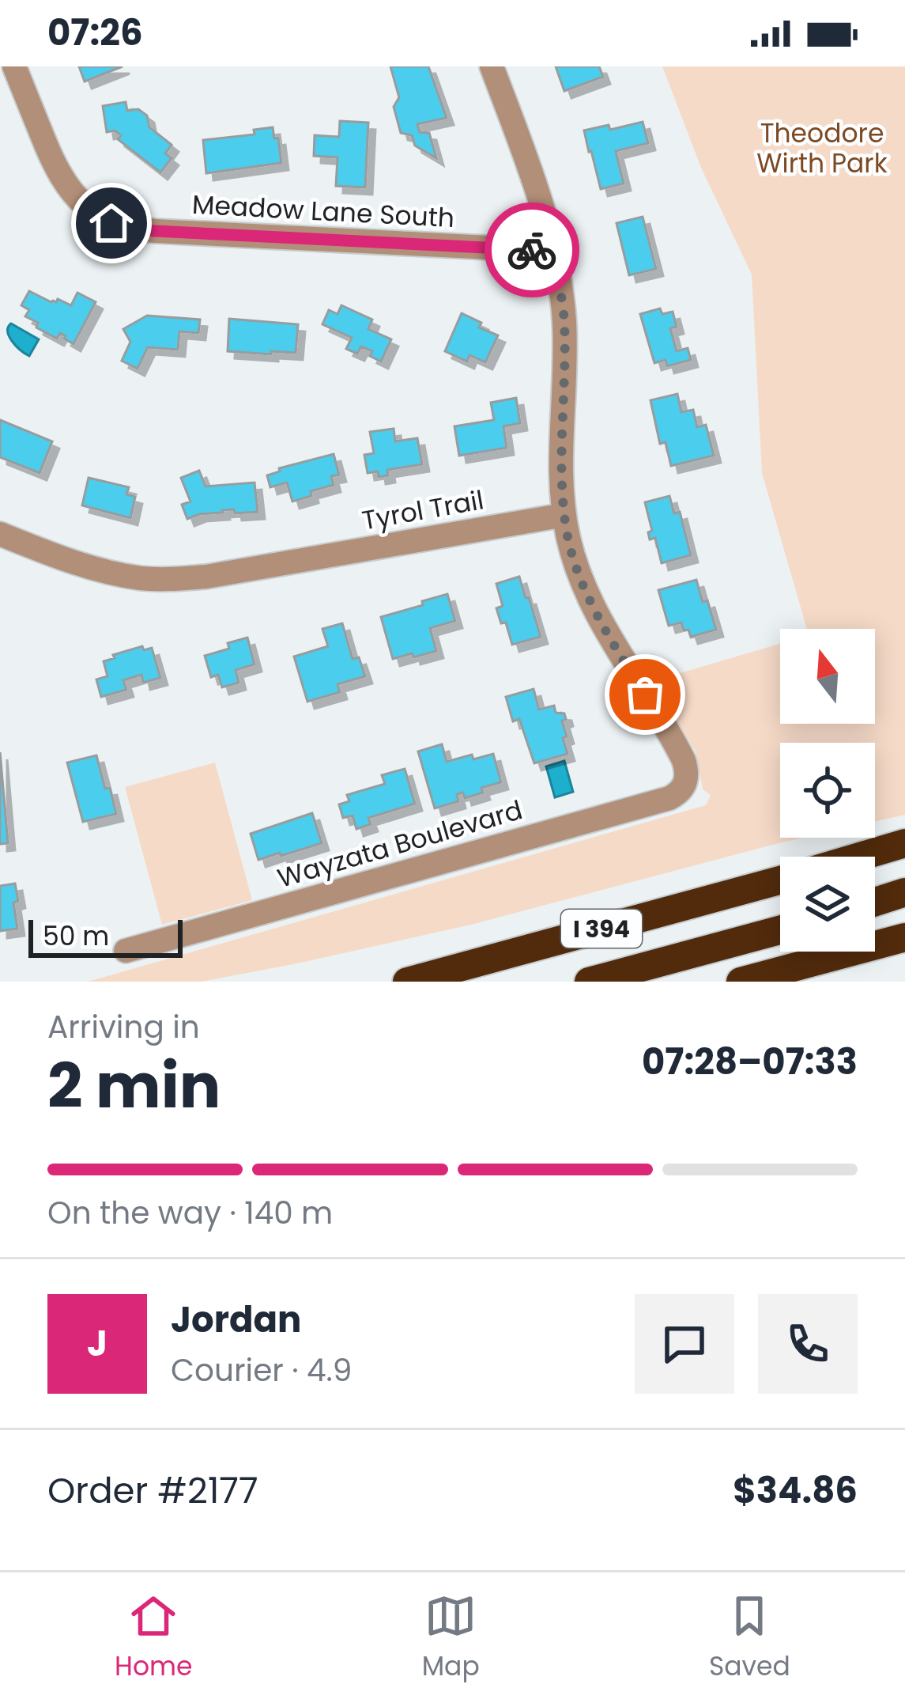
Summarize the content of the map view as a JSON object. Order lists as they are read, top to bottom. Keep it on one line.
{"streets":{"highway":["I 394"],"street":["Meadow Lane South","Tyrol Trail","Wayzata Boulevard"]},"crossings":[["Tyrol Trail","Wayzata Boulevard"]],"parks":["Theodore Wirth Park"],"scale_bar":"50 m","north":"top","page":{"status":"07:26","scale":"50 m","heading":["2 min","Arriving in","07:28–07:33"],"panel":["Jordan","Courier · 4.9","Order #2177","$34.86"],"bar":"On the way · 140 m","round":"J","tabs":["Home","Map","Saved"]}}
